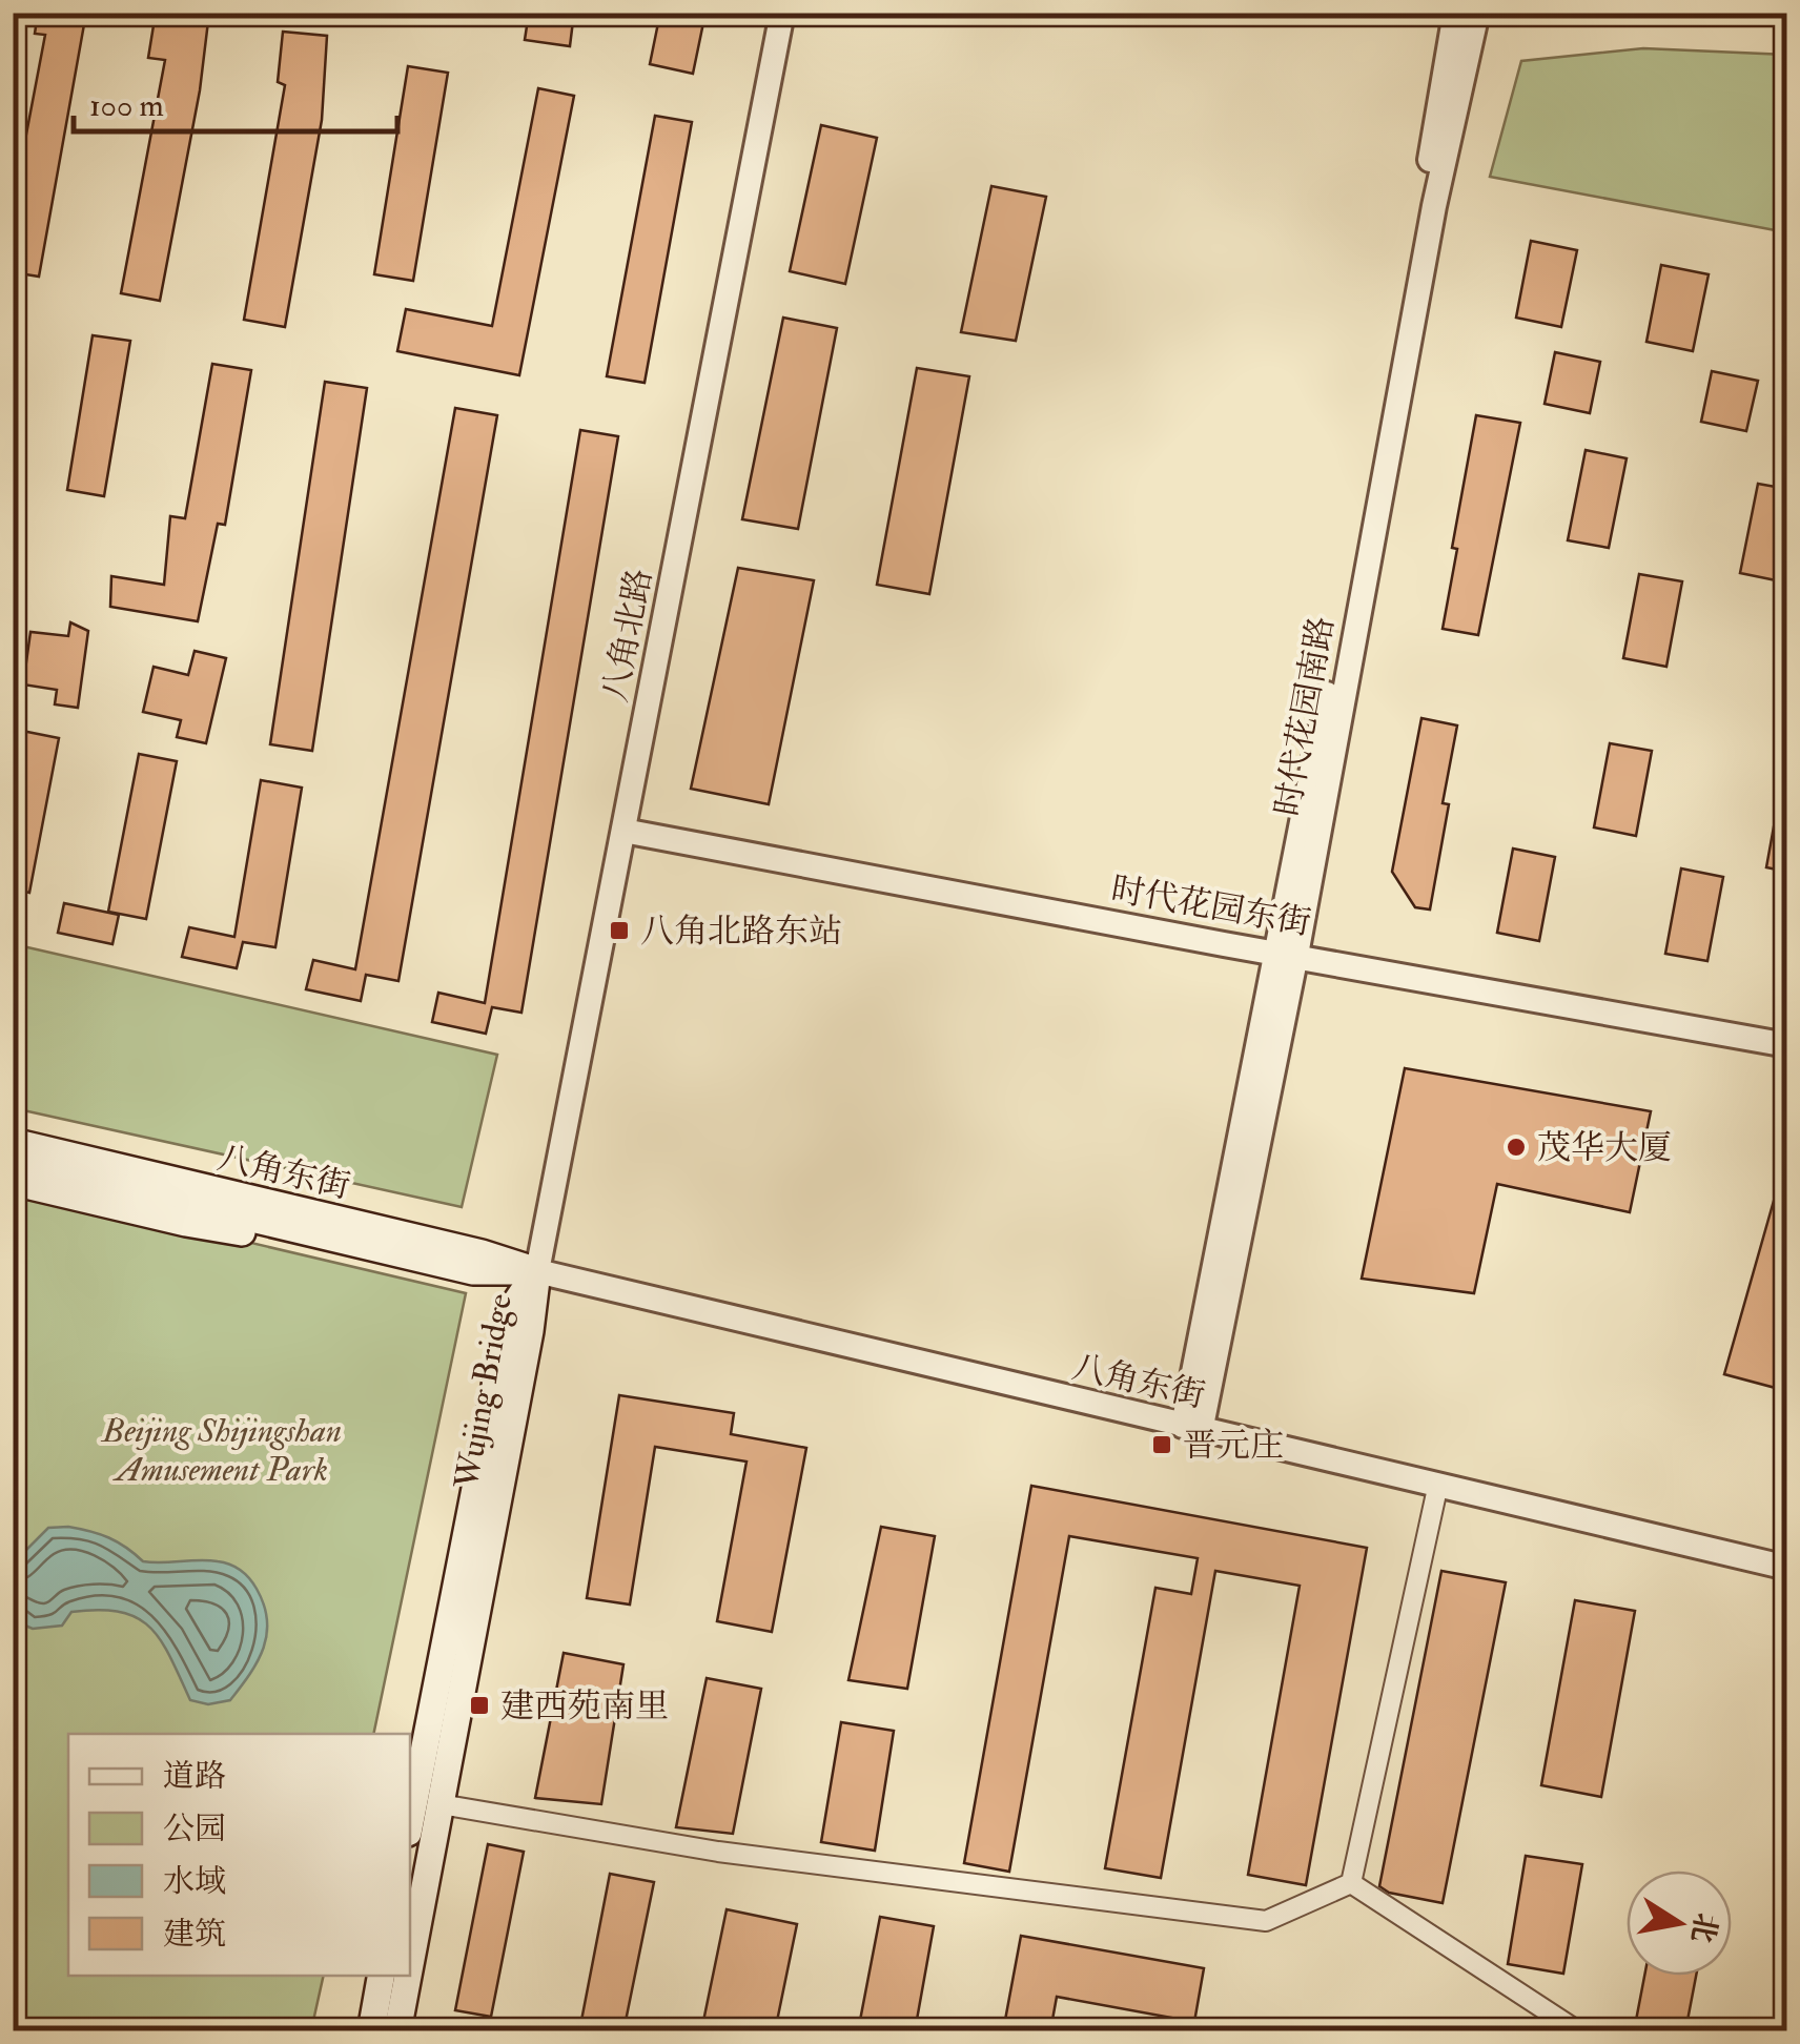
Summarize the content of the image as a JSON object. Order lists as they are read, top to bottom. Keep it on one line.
{"streets":{"main road":["八角东街","Wujing Bridge"],"street":["八角北路","时代花园南路","时代花园东街"]},"crossings":[["八角北路","时代花园东街"],["八角北路","八角东街"],["八角北路","Wujing Bridge"],["时代花园南路","时代花园东街"],["时代花园南路","八角东街"],["八角东街","Wujing Bridge"]],"parks":["Beijing Shijingshan Amusement Park"],"places":{"transit":["八角北路东站","晋元庄","建西苑南里"],"other":["茂华大厦"]},"legend":["道路","公园","水域","建筑"],"scale_bar":"100 m","north":"right"}
